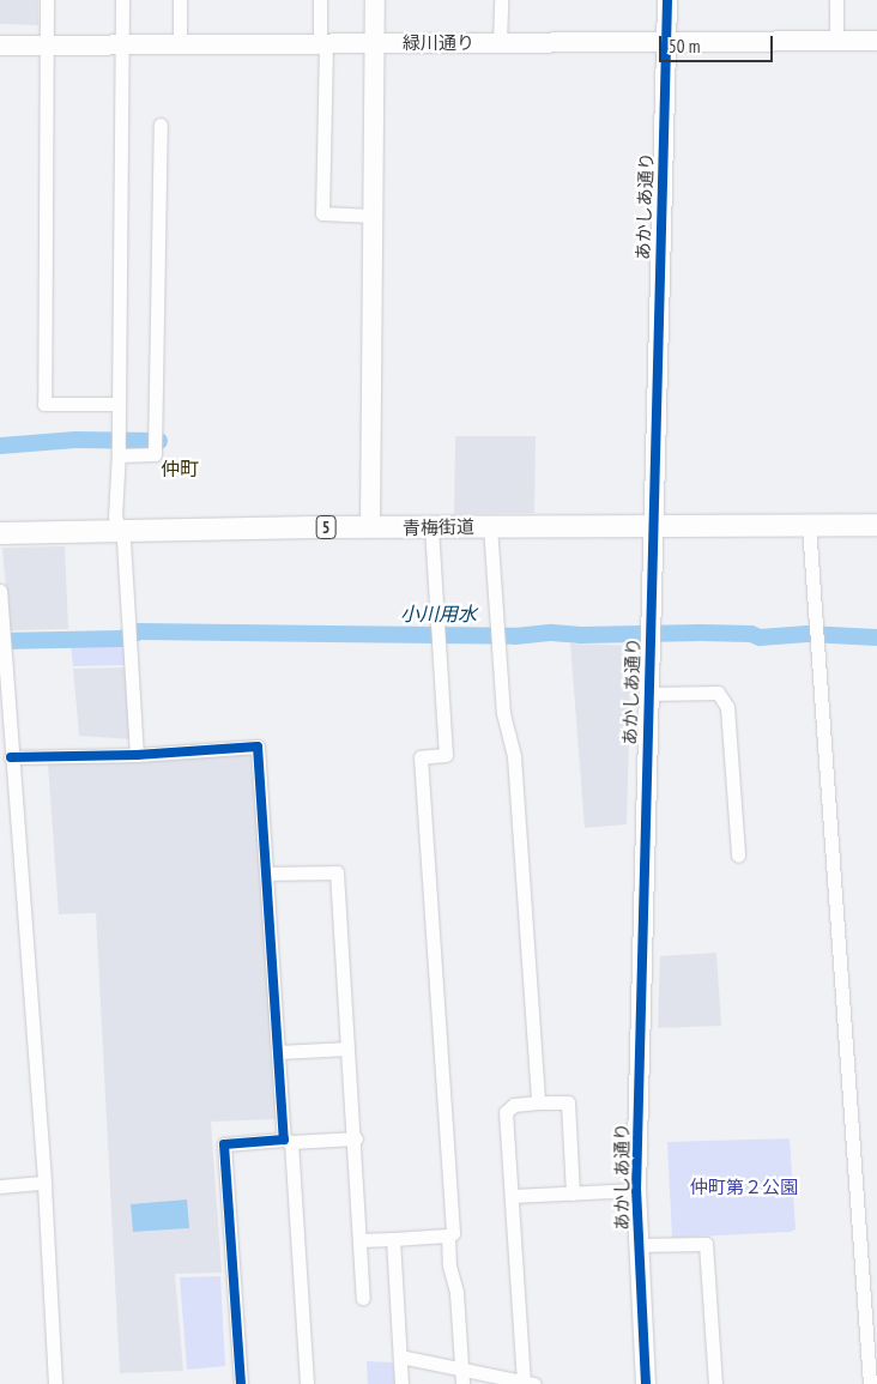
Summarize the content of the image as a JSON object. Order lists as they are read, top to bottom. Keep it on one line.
{"streets":{"main road":["5","青梅街道"],"street":["緑川通り","あかしあ通り"]},"crossings":[["緑川通り","あかしあ通り"],["あかしあ通り","青梅街道"]],"districts":["仲町"],"water":["小川用水"],"parks":["仲町第２公園"],"scale_bar":"50 m"}
